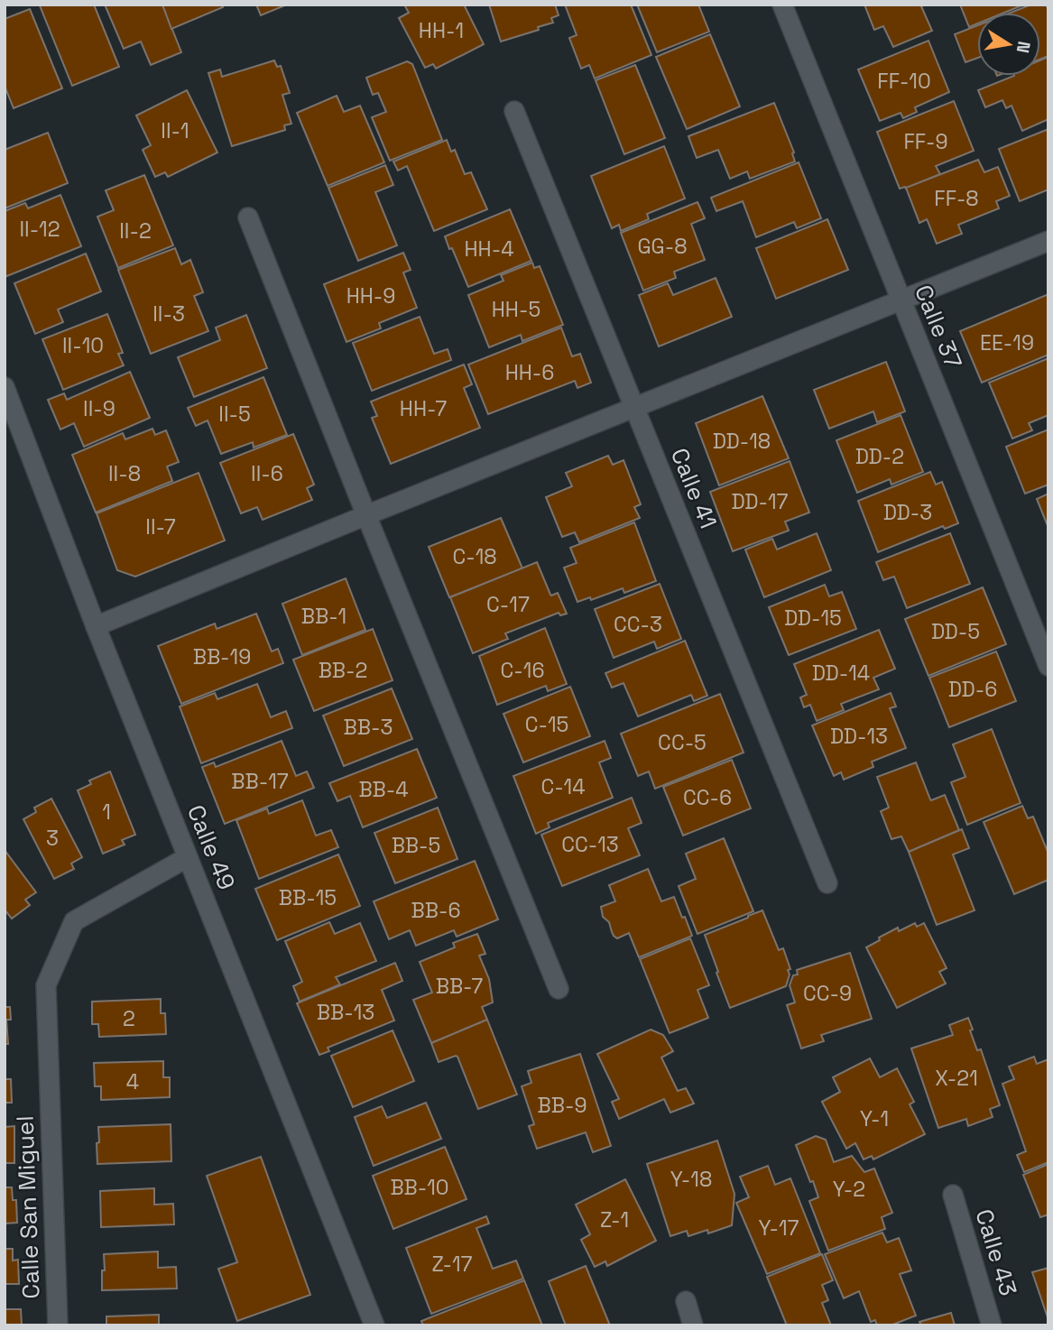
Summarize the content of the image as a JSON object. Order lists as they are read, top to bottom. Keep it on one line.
{"streets":{"street":["Calle 37","Calle 41","Calle 49","Calle San Miguel","Calle 43"]},"crossings":[["Calle 49","Calle San Miguel"]],"house_numbers":["HH-1","FF-10","II-1","FF-9","FF-8","II-12","II-2","GG-8","HH-4","HH-9","HH-5","II-3","EE-19","II-10","HH-6","II-9","HH-7","II-5","DD-18","DD-2","II-8","II-6","DD-17","DD-3","II-7","C-18","C-17","BB-1","DD-15","CC-3","DD-5","BB-19","BB-2","C-16","DD-14","DD-6","C-15","BB-3","DD-13","CC-5","BB-17","C-14","BB-4","CC-6","1","3","CC-13","BB-5","BB-15","BB-6","BB-7","CC-9","BB-13","2","X-21","4","BB-9","Y-1","Y-18","BB-10","Y-2","Z-1","Y-17","Z-17"],"north":"right"}
